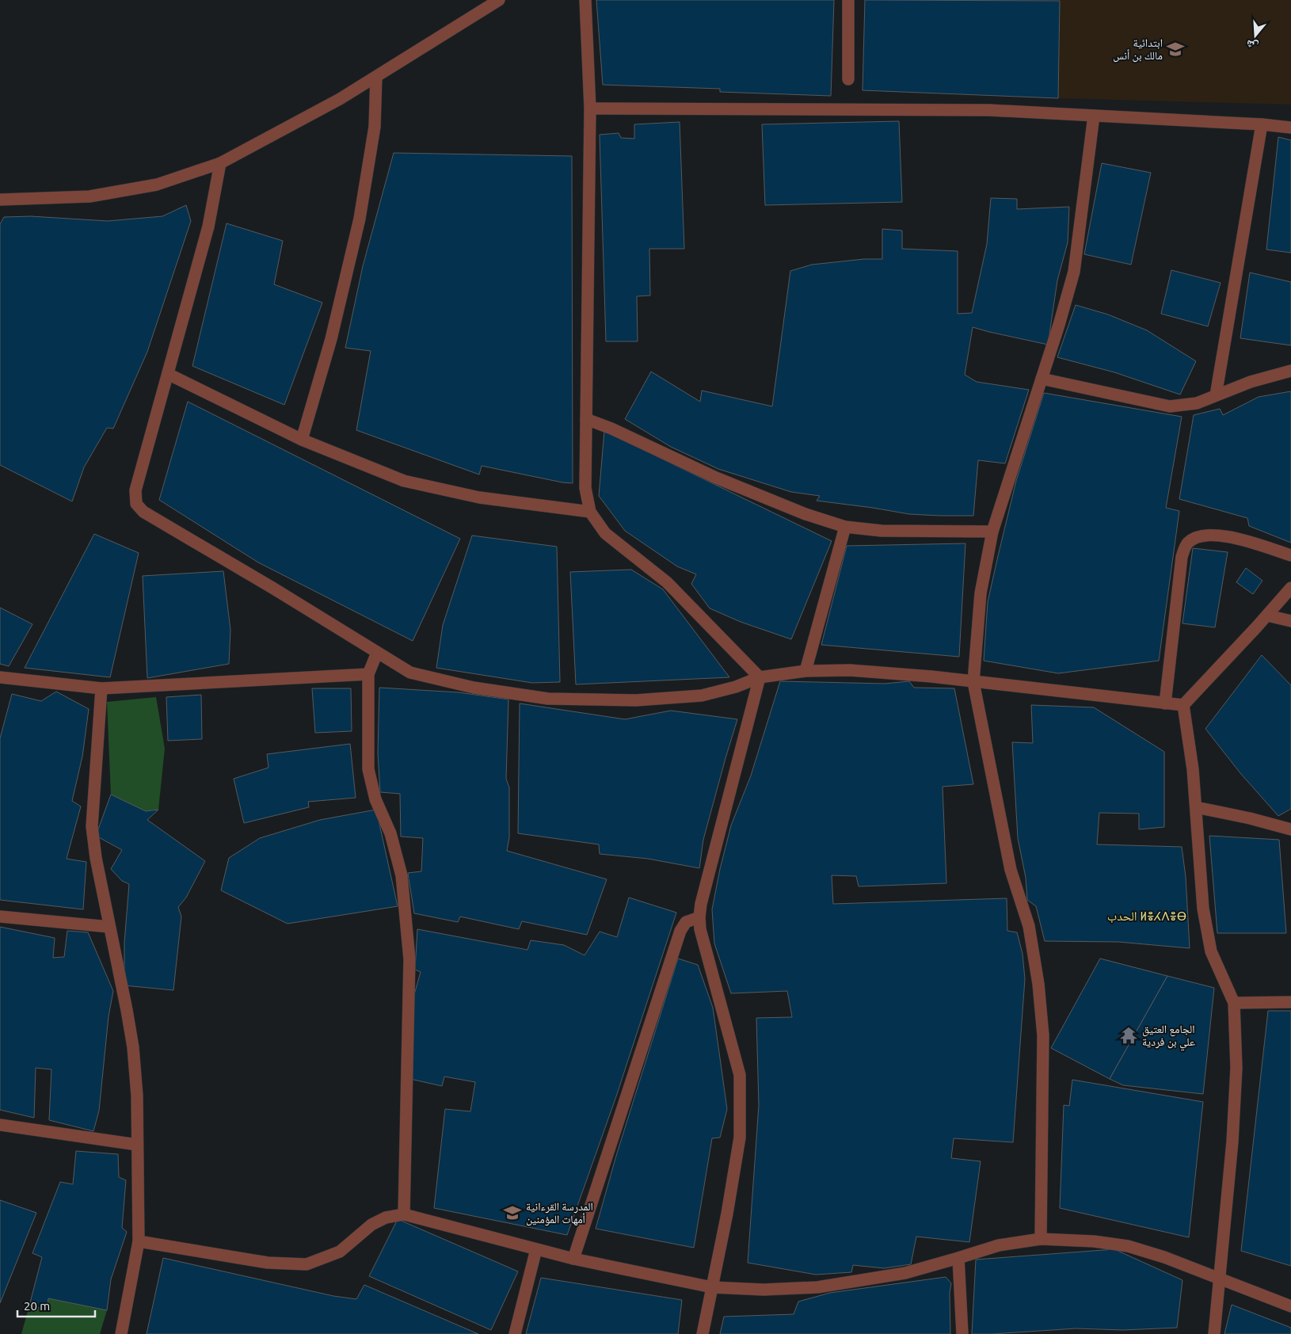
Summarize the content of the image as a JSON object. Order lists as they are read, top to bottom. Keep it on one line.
{"districts":["الحدب ⵍⴻⵃⴷⴻⴱ"],"places":{"school or university":["ابتدائية مالك بن أنس","المدرسة القرءانية أمهات المؤمنين"],"temple":["الجامع العتيق علي بن فردية"]},"scale_bar":"20 m","north":"bottom"}
